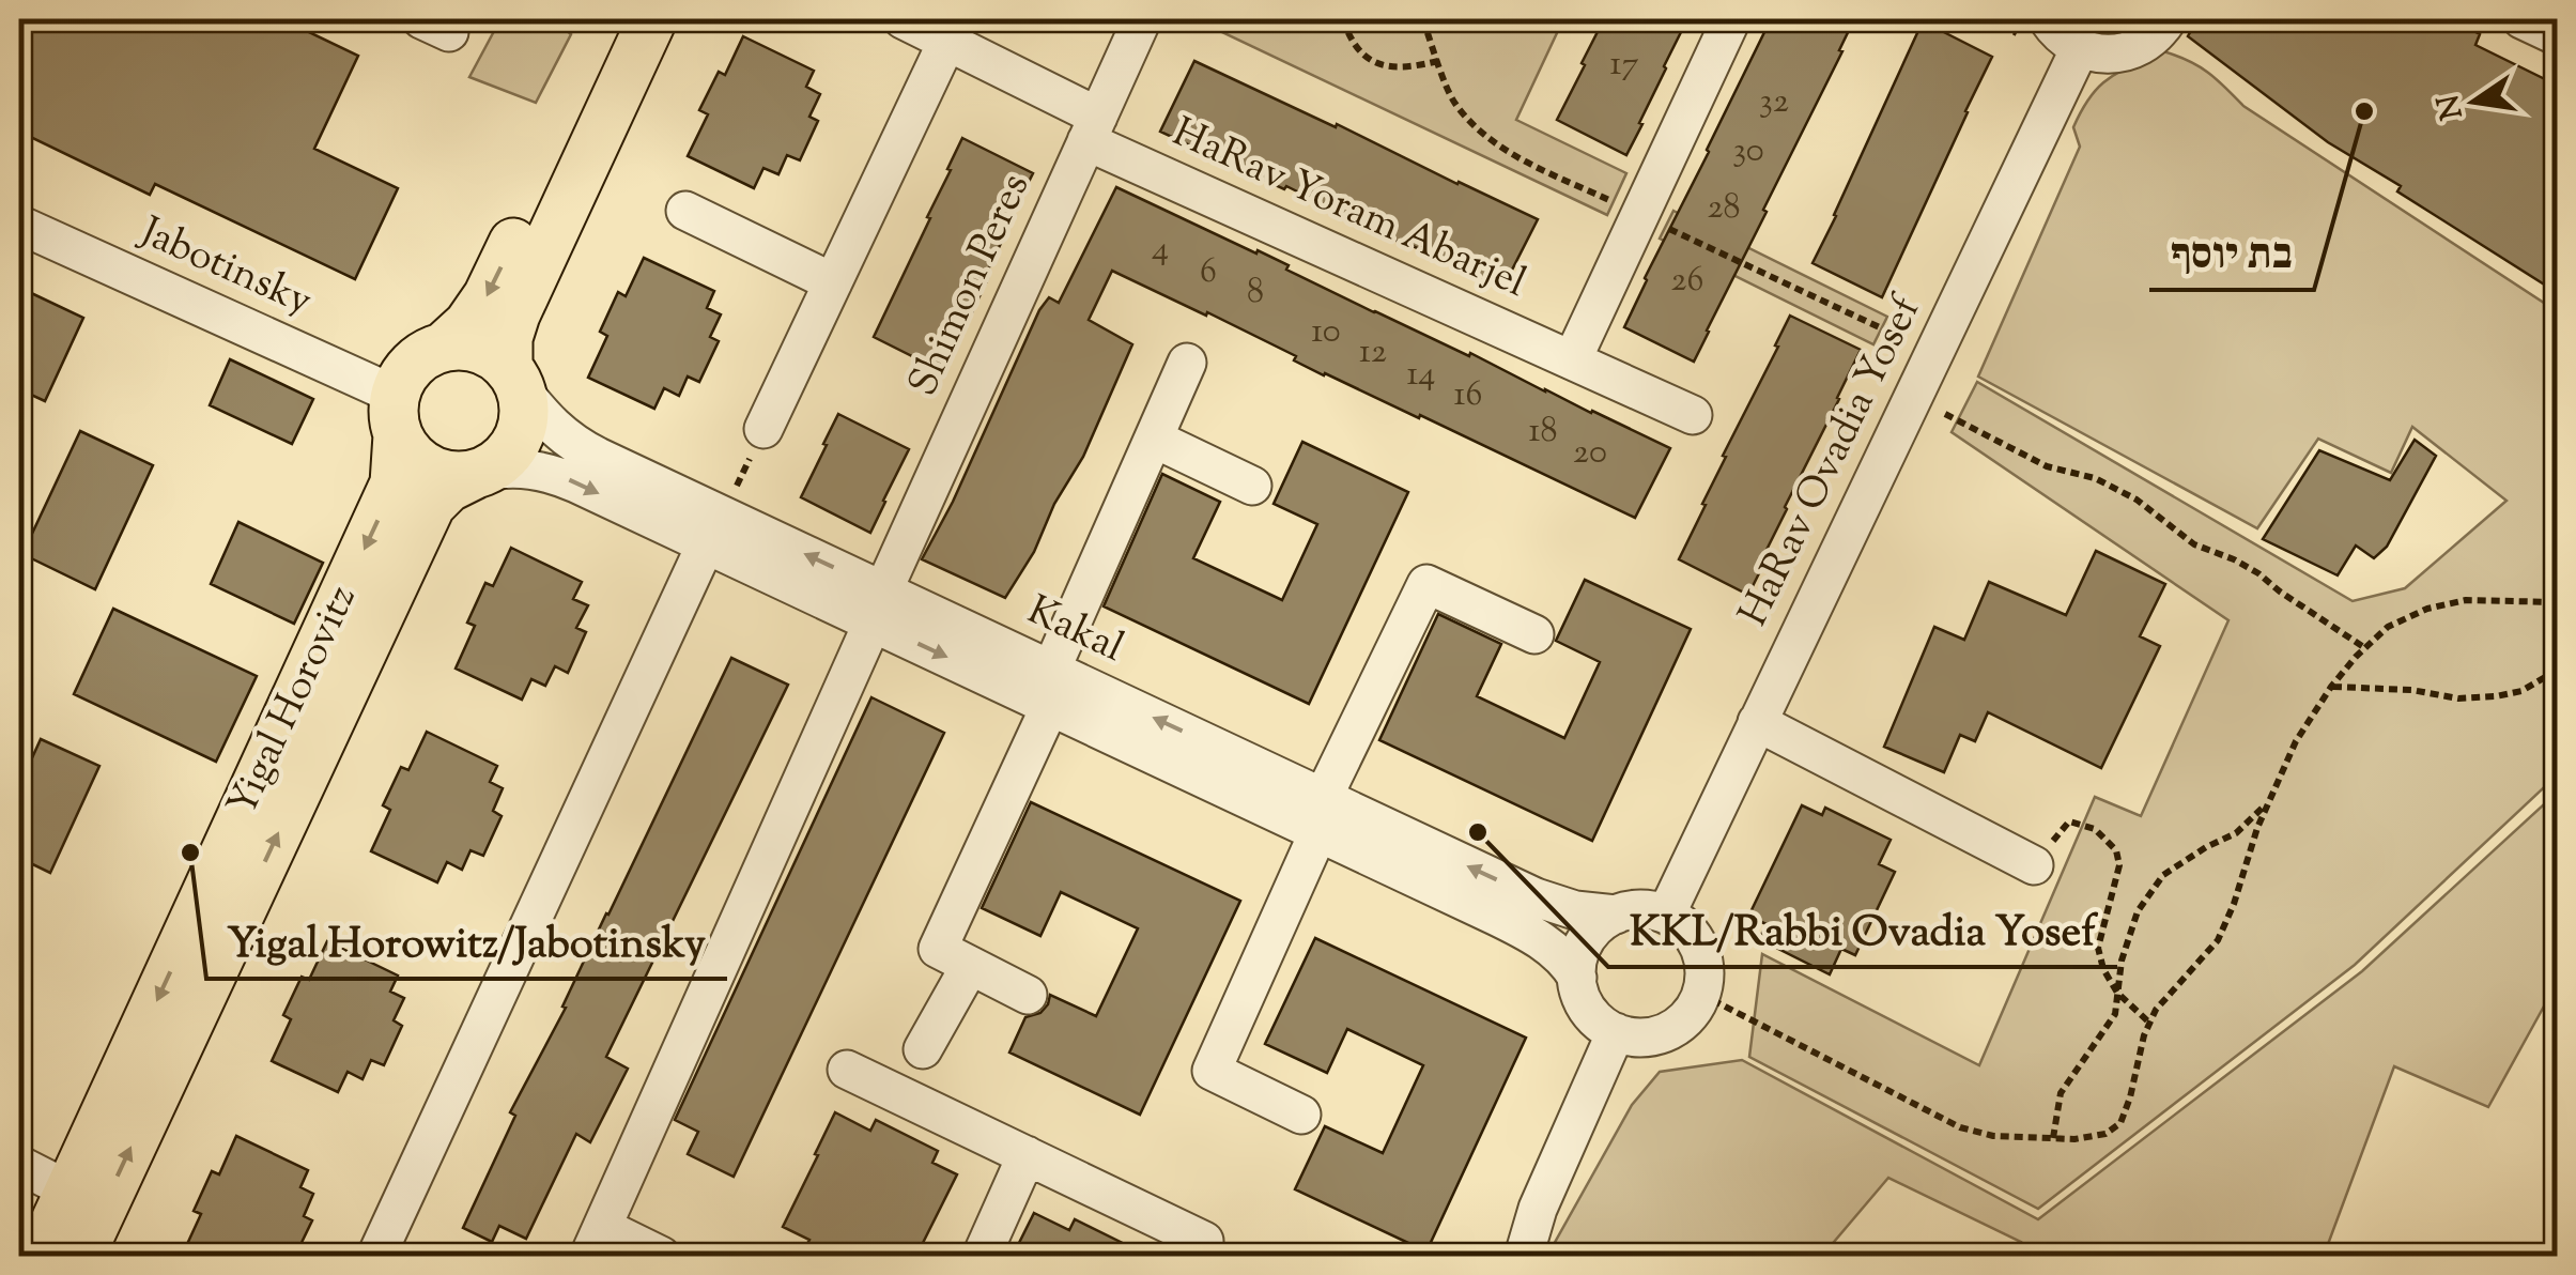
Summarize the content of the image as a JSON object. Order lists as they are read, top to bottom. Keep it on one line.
{"streets":{"main road":["Yigal Horovitz"],"street":["HaRav Yoram Abarjel","Jabotinsky","Shimon Peres","HaRav Ovadia Yosef","Kakal"]},"crossings":[["HaRav Yoram Abarjel","Shimon Peres"],["Jabotinsky","Kakal"],["Jabotinsky","Yigal Horovitz"],["Shimon Peres","Kakal"],["HaRav Ovadia Yosef","Kakal"],["Kakal","Yigal Horovitz"]],"places":["בת יוסף","KKL/Rabbi Ovadia Yosef","Yigal Horowitz/Jabotinsky"],"house_numbers":["17","32","30","28","4","6","26","8","10","12","14","16","18","20"],"north":"left"}
